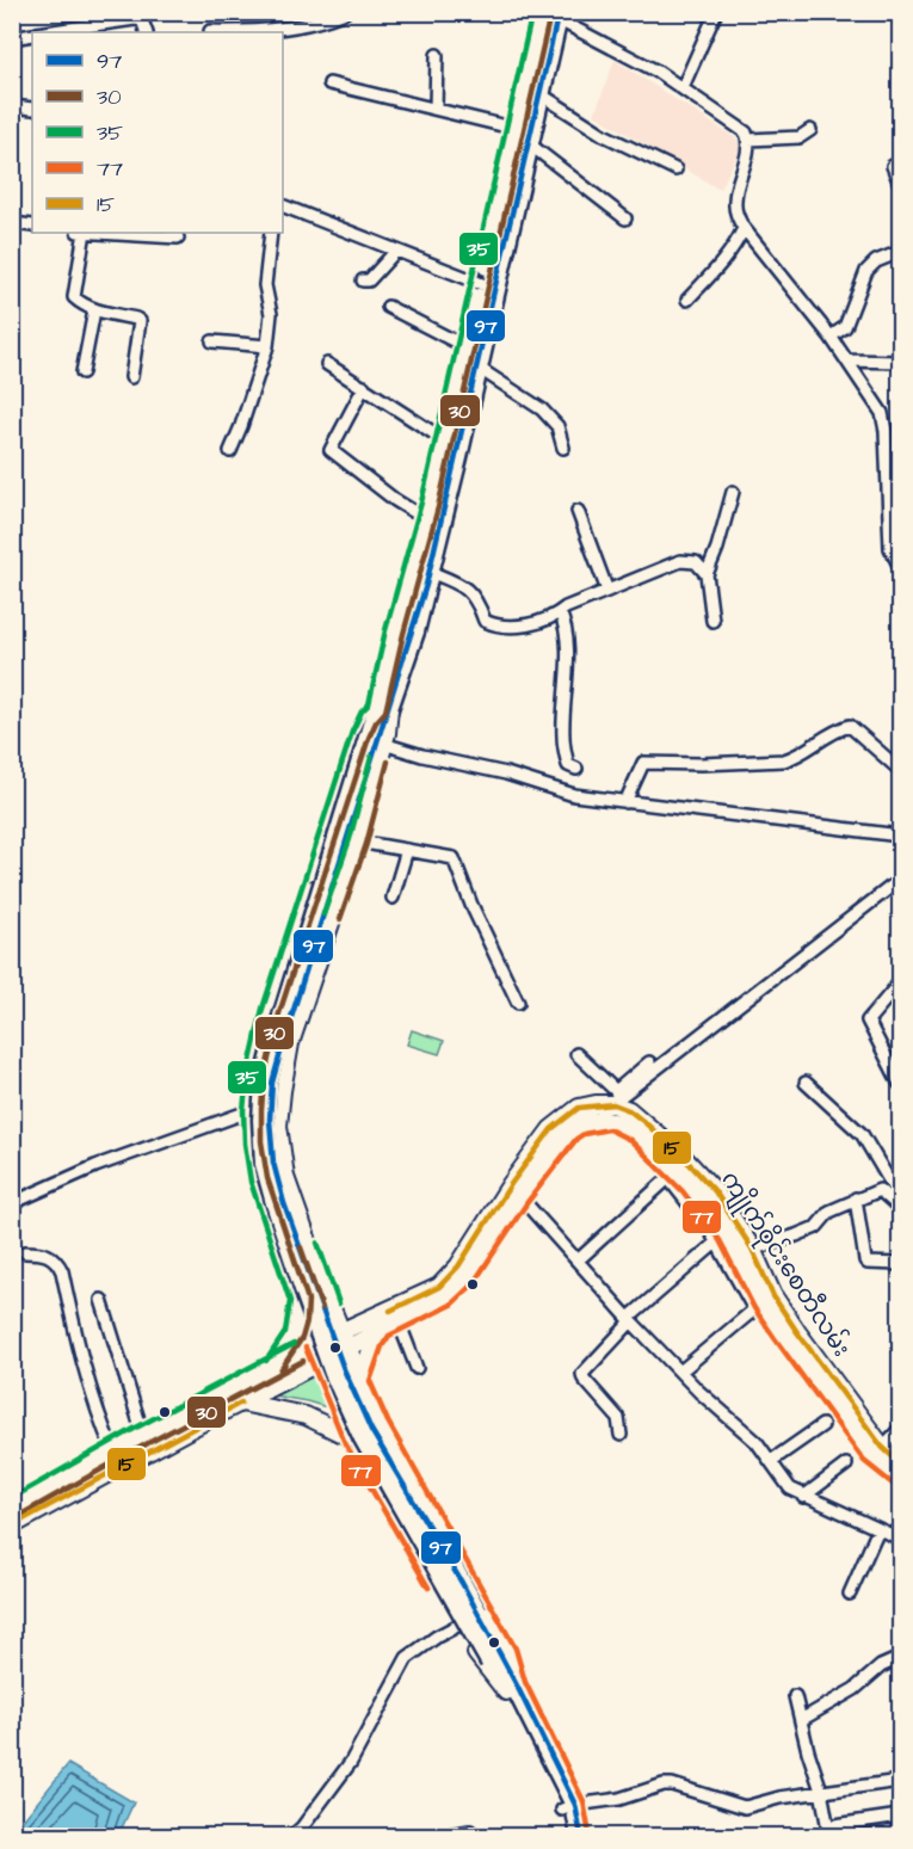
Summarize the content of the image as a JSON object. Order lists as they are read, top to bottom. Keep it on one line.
{"streets":{"main road":["ကျိုက်ဝိုင်းစေတီလမ်း"]},"lines":["transit line 97","transit line 35","transit line 30","transit line 15","transit line 77"],"legend":["97","30","35","77","15"]}
